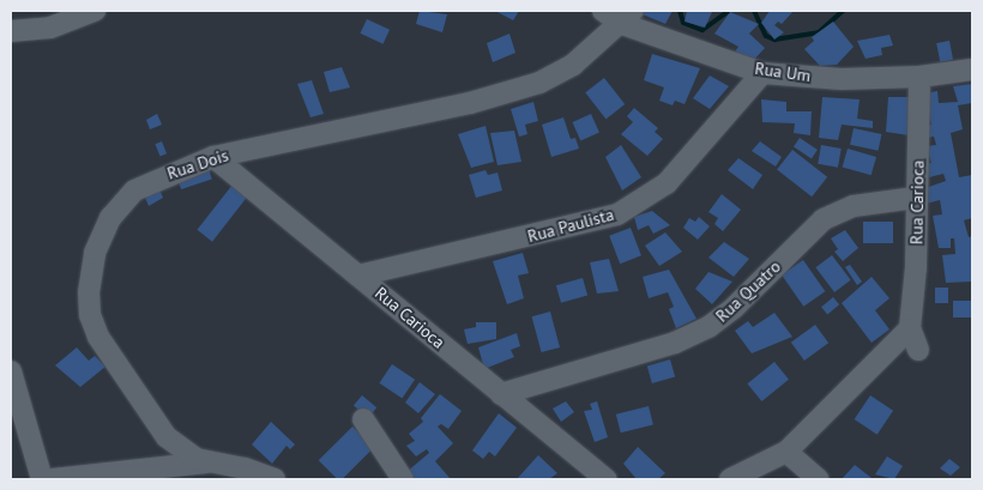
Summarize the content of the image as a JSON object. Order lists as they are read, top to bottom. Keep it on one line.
{"streets":{"street":["Rua Um","Rua Dois","Rua Carioca","Rua Paulista","Rua Quatro"]},"crossings":[["Rua Um","Rua Dois"],["Rua Um","Rua Carioca"],["Rua Um","Rua Paulista"],["Rua Dois","Rua Carioca"],["Rua Carioca","Rua Paulista"],["Rua Carioca","Rua Quatro"]]}
